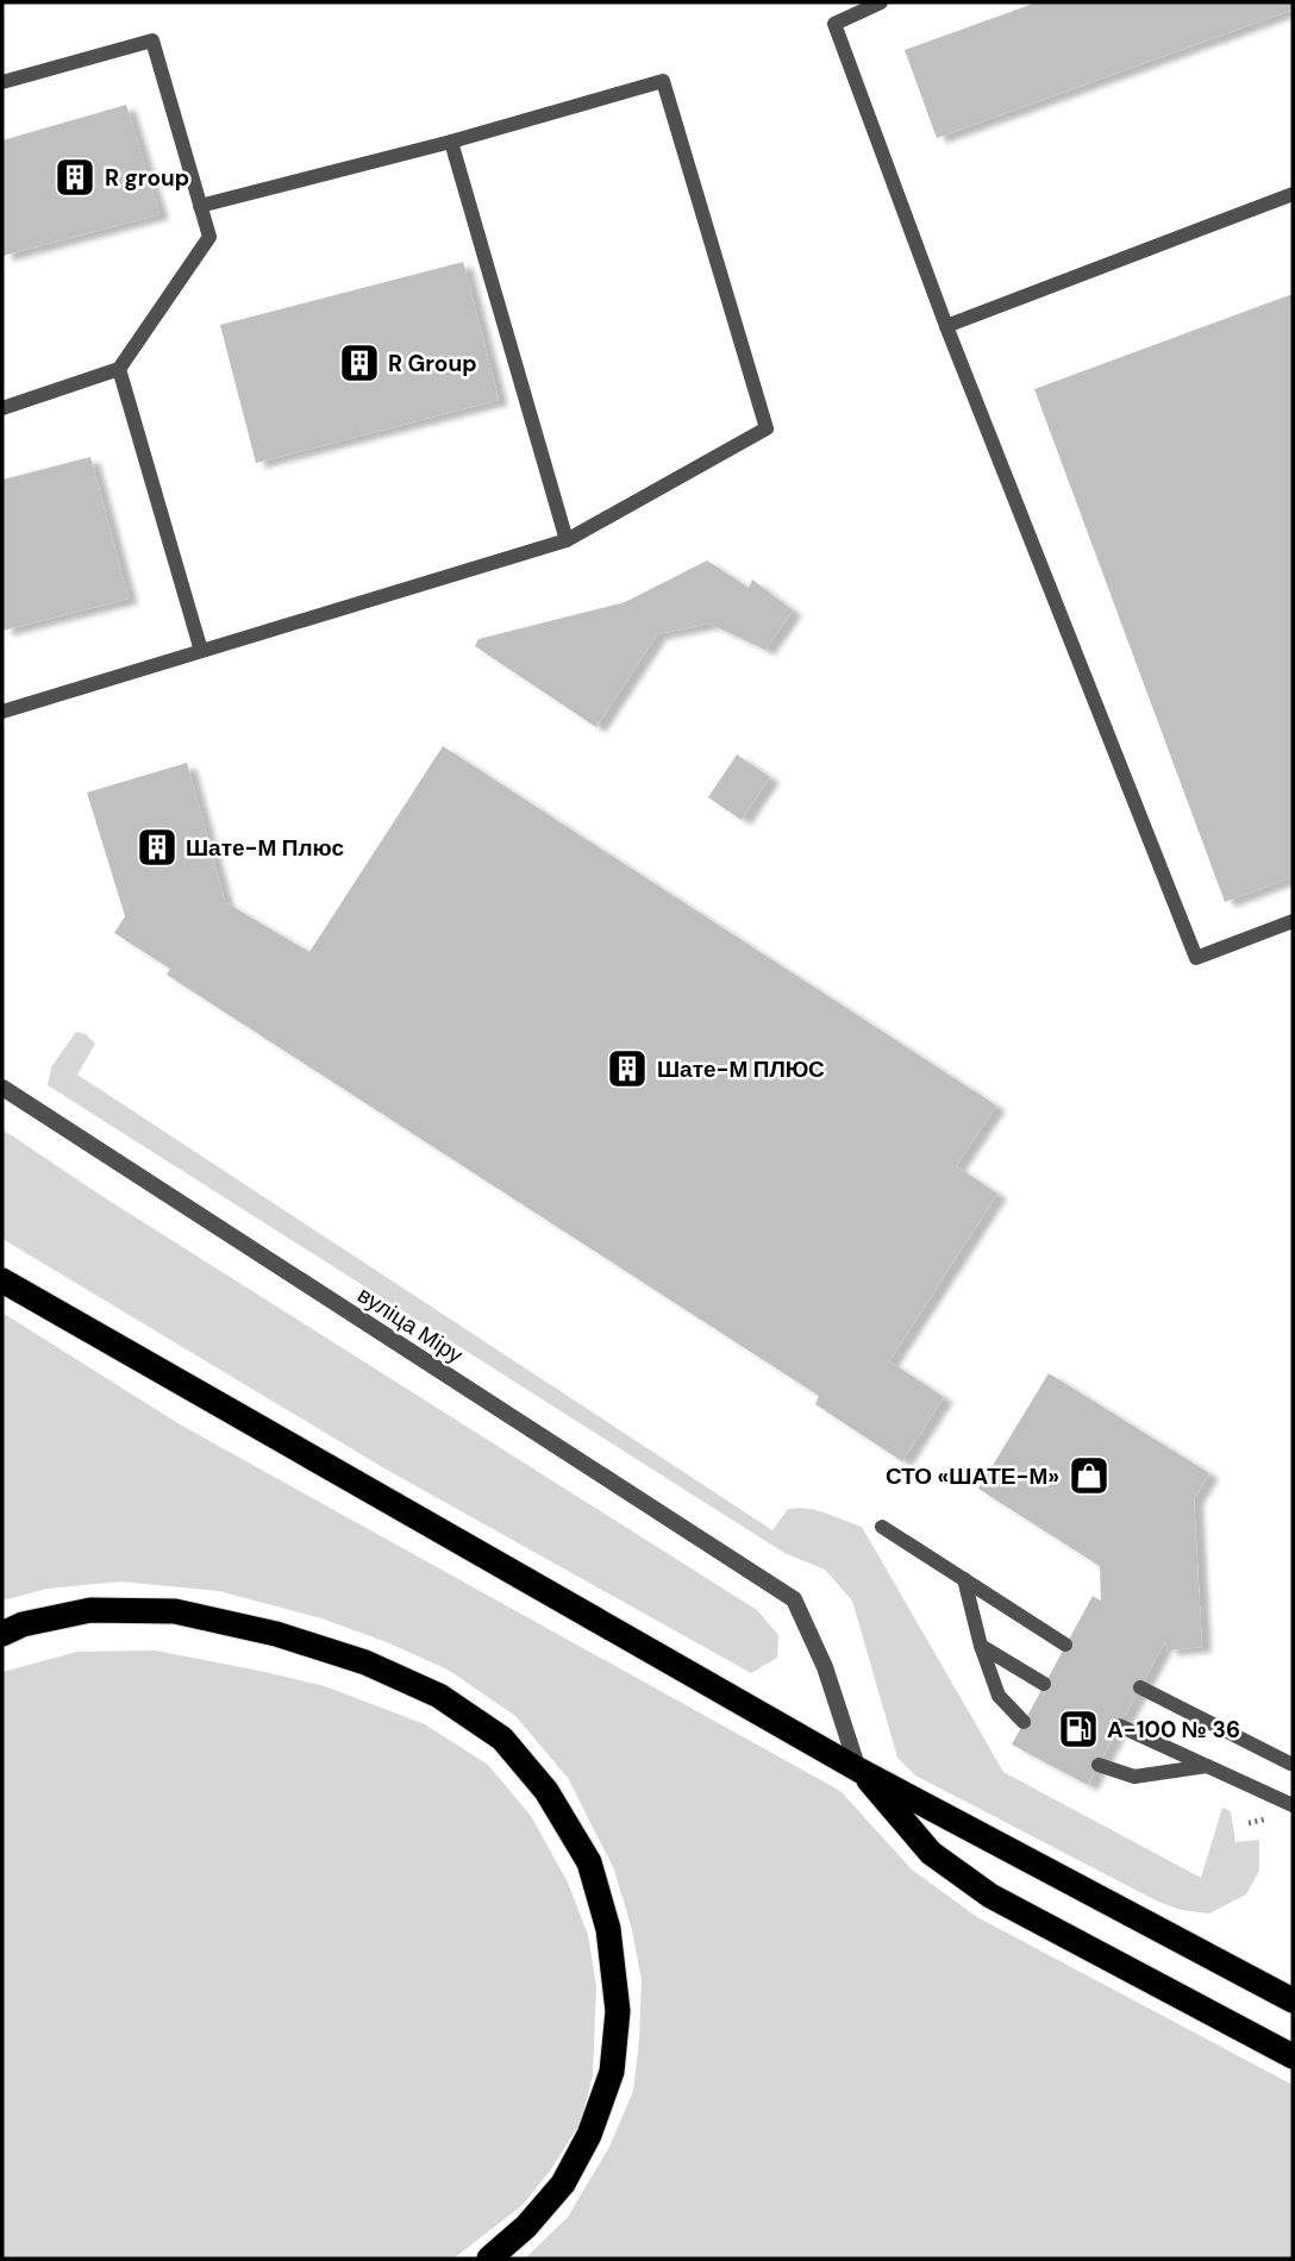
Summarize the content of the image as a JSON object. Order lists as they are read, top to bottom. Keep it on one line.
{"streets":{"street":["вуліца Міру"]},"places":{"building":["R group","R Group","Шате-М Плюс","Шате-М ПЛЮС"],"shop":["СТО «ШАТЕ-М»"],"fuel station":["А-100 № 36"]}}
